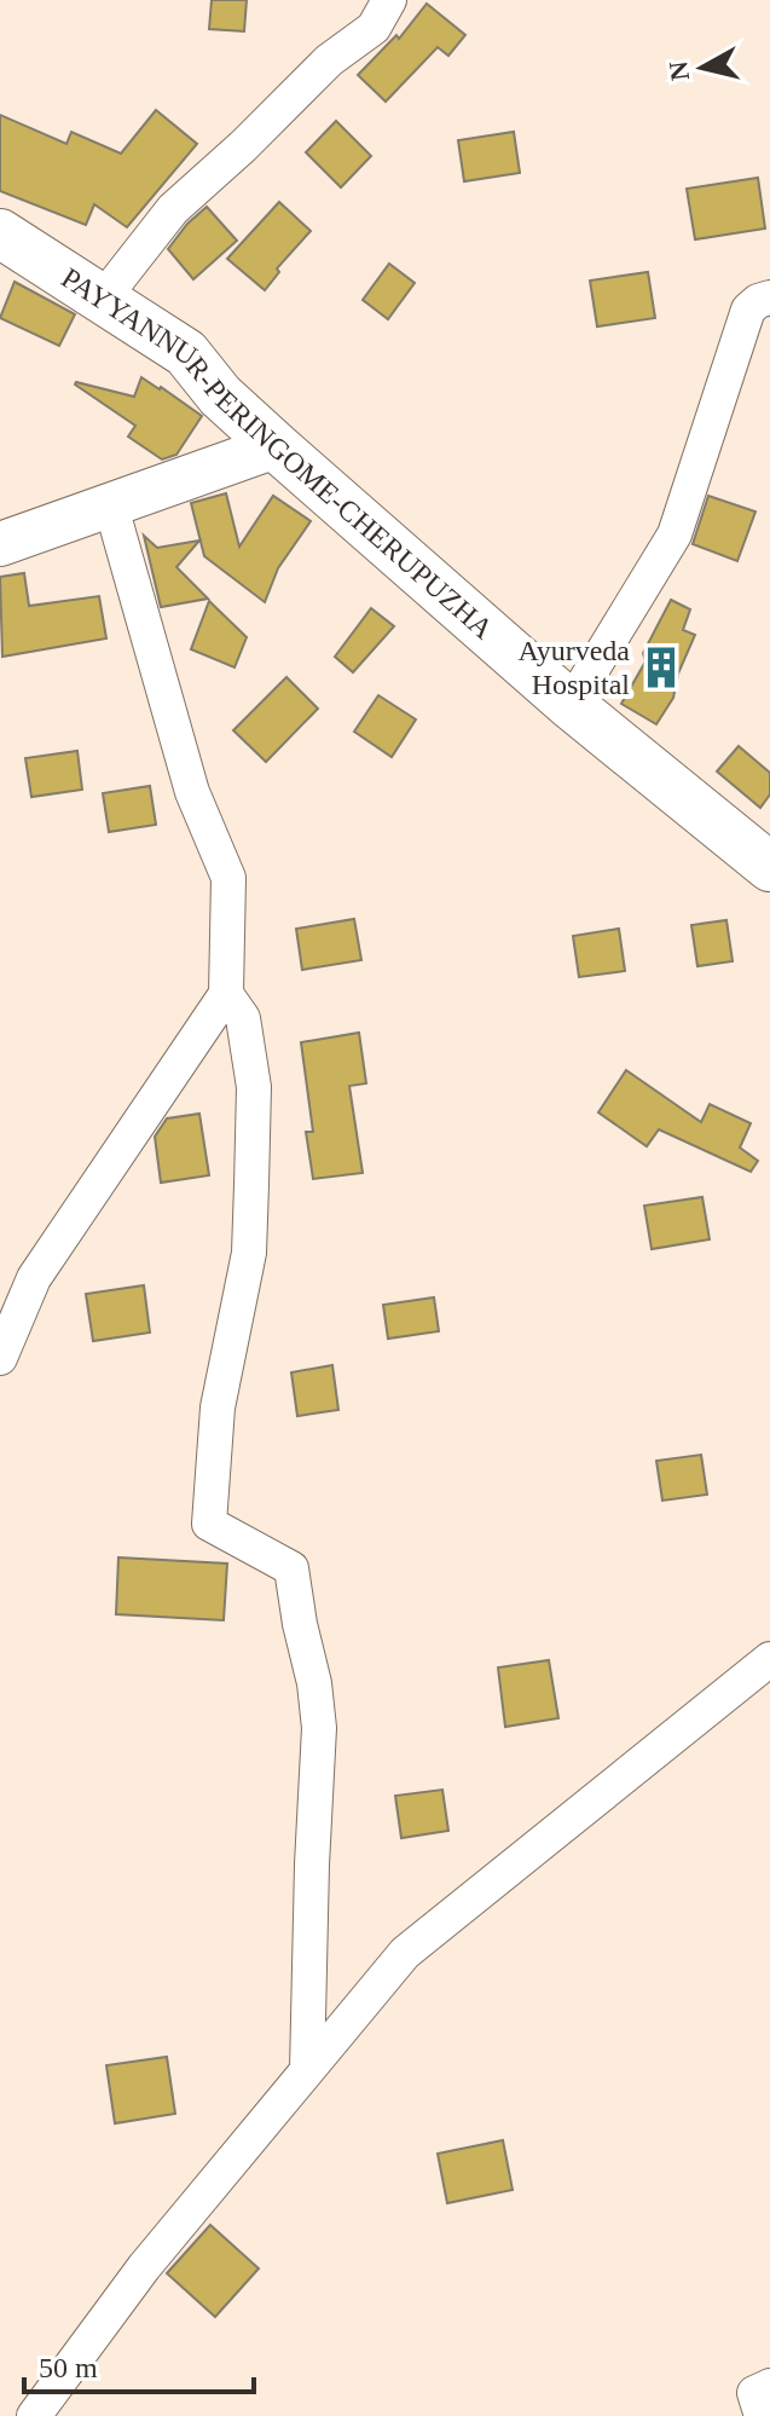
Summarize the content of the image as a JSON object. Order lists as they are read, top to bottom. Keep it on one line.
{"streets":{"main road":["PAYYANNUR-PERINGOME-CHERUPUZHA"]},"places":{"building":["Ayurveda Hospital"]},"scale_bar":"50 m","north":"left"}
